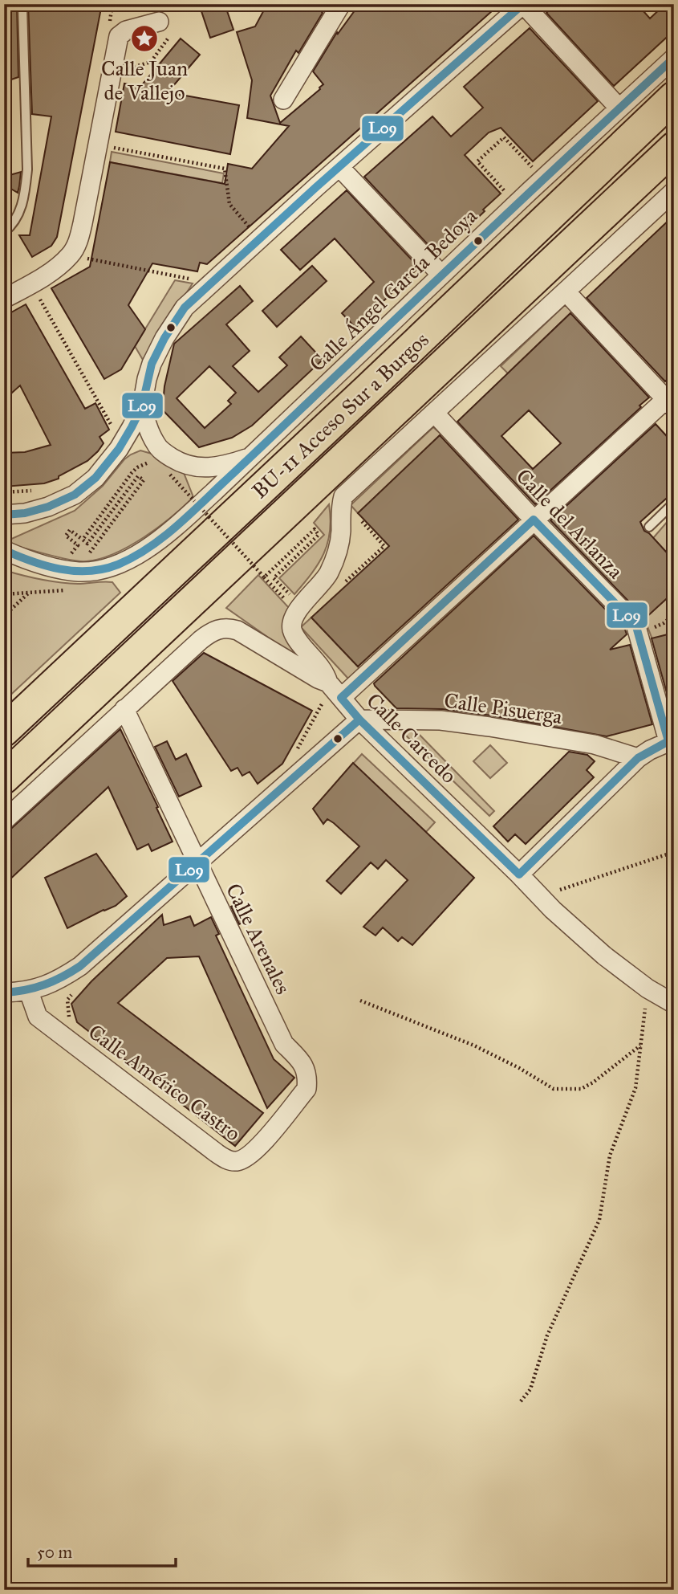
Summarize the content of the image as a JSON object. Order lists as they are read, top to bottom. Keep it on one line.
{"streets":{"highway":["BU-11 Acceso Sur a Burgos"],"street":["Calle Ángel García Bedoya","Calle del Arlanza","Calle Pisuerga","Calle Carcedo","Calle Arenales","Calle Américo Castro"]},"crossings":[["Calle Pisuerga","Calle Carcedo"],["Calle Carcedo","Calle Arenales"],["Calle Arenales","Calle Américo Castro"]],"places":{"place":["Calle Juan de Vallejo"]},"lines":["transit line L09"],"scale_bar":"50 m"}
